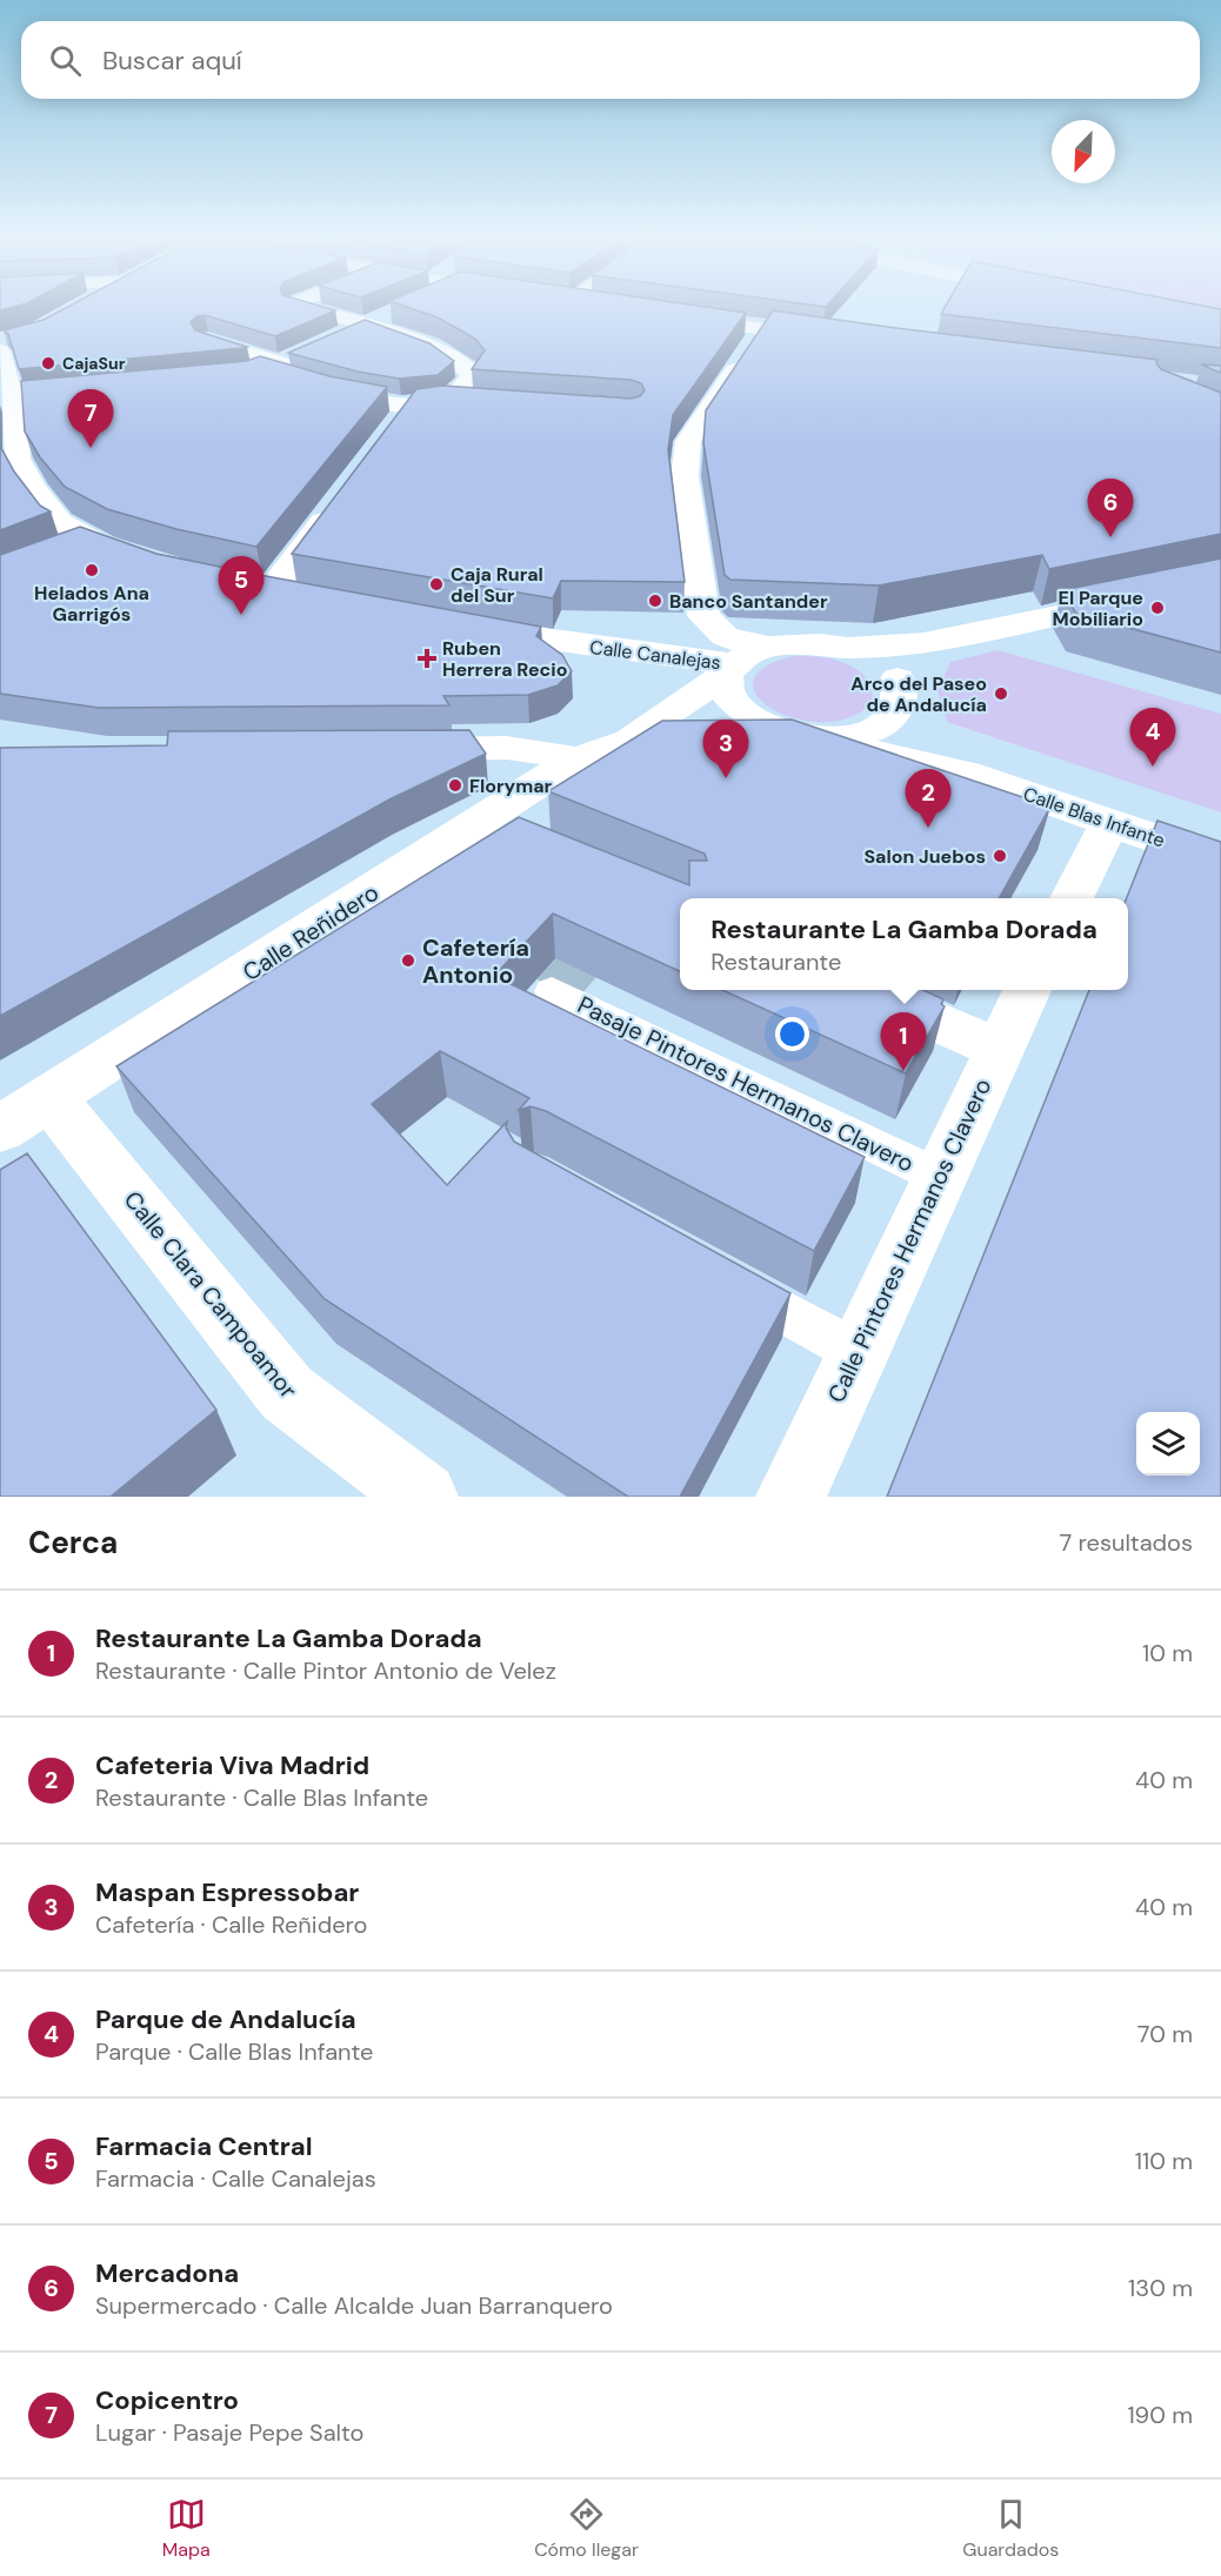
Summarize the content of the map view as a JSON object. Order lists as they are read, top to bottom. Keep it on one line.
{"streets":{"street":["Calle Canalejas","Calle Blas Infante","Calle Reñidero","Calle Pintores Hermanos Clavero","Calle Clara Campoamor"],"lane":["Pasaje Pintores Hermanos Clavero"]},"crossings":[["Calle Canalejas","Calle Reñidero"],["Calle Blas Infante","Calle Reñidero"],["Calle Reñidero","Calle Clara Campoamor"],["Pasaje Pintores Hermanos Clavero","Calle Pintores Hermanos Clavero"]],"places":{"other":["CajaSur","Helados Ana Garrigós","Caja Rural del Sur","Banco Santander","El Parque Mobiliario","Arco del Paseo de Andalucía","Florymar","Salon Juebos","Cafetería Antonio"],"health":["Ruben Herrera Recio"]},"north":"bottom left","page":{"search":"Buscar aquí","pins":["7","6","5","4","3","2","1"],"popup":["Restaurante La Gamba Dorada","Restaurante"],"heading":["Cerca","7 resultados"],"list":[{"mark":"1","name":"Restaurante La Gamba Dorada","note":"Restaurante · Calle Pintor Antonio de Velez","value":"10 m"},{"mark":"2","name":"Cafeteria Viva Madrid","note":"Restaurante · Calle Blas Infante","value":"40 m"},{"mark":"3","name":"Maspan Espressobar","note":"Cafetería · Calle Reñidero","value":"40 m"},{"mark":"4","name":"Parque de Andalucía","note":"Parque · Calle Blas Infante","value":"70 m"},{"mark":"5","name":"Farmacia Central","note":"Farmacia · Calle Canalejas","value":"110 m"},{"mark":"6","name":"Mercadona","note":"Supermercado · Calle Alcalde Juan Barranquero","value":"130 m"},{"mark":"7","name":"Copicentro","note":"Lugar · Pasaje Pepe Salto","value":"190 m"}],"nav":["Mapa","Cómo llegar","Guardados"]}}
